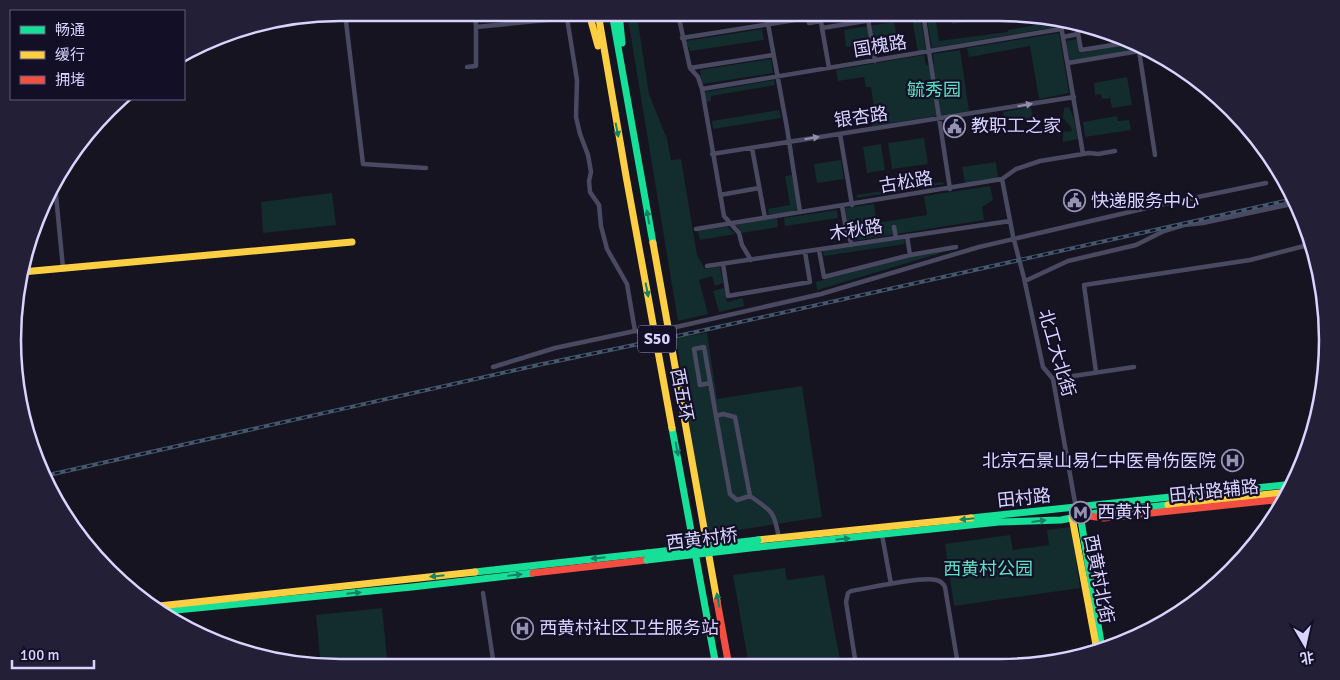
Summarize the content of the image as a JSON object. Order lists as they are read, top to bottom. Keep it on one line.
{"streets":{"main road":["S50","西五环","田村路辅路","田村路","西黄村桥","西黄村北街"],"street":["国槐路","银杏路","古松路","木秋路","北工大北街"]},"crossings":[["古松路","北工大北街"],["木秋路","北工大北街"],["北工大北街","田村路"],["北工大北街","西黄村北街"],["田村路辅路","田村路"],["田村路辅路","西黄村北街"],["田村路","西黄村桥"],["田村路","西黄村北街"]],"one_way":["银杏路"],"parks":["毓秀园","西黄村公园"],"places":{"public building":["教职工之家","快递服务中心"],"hospital":["北京石景山易仁中医骨伤医院","西黄村社区卫生服务站"],"metro station":["西黄村"]},"legend":["畅通","缓行","拥堵"],"scale_bar":"100 m","north":"bottom"}
